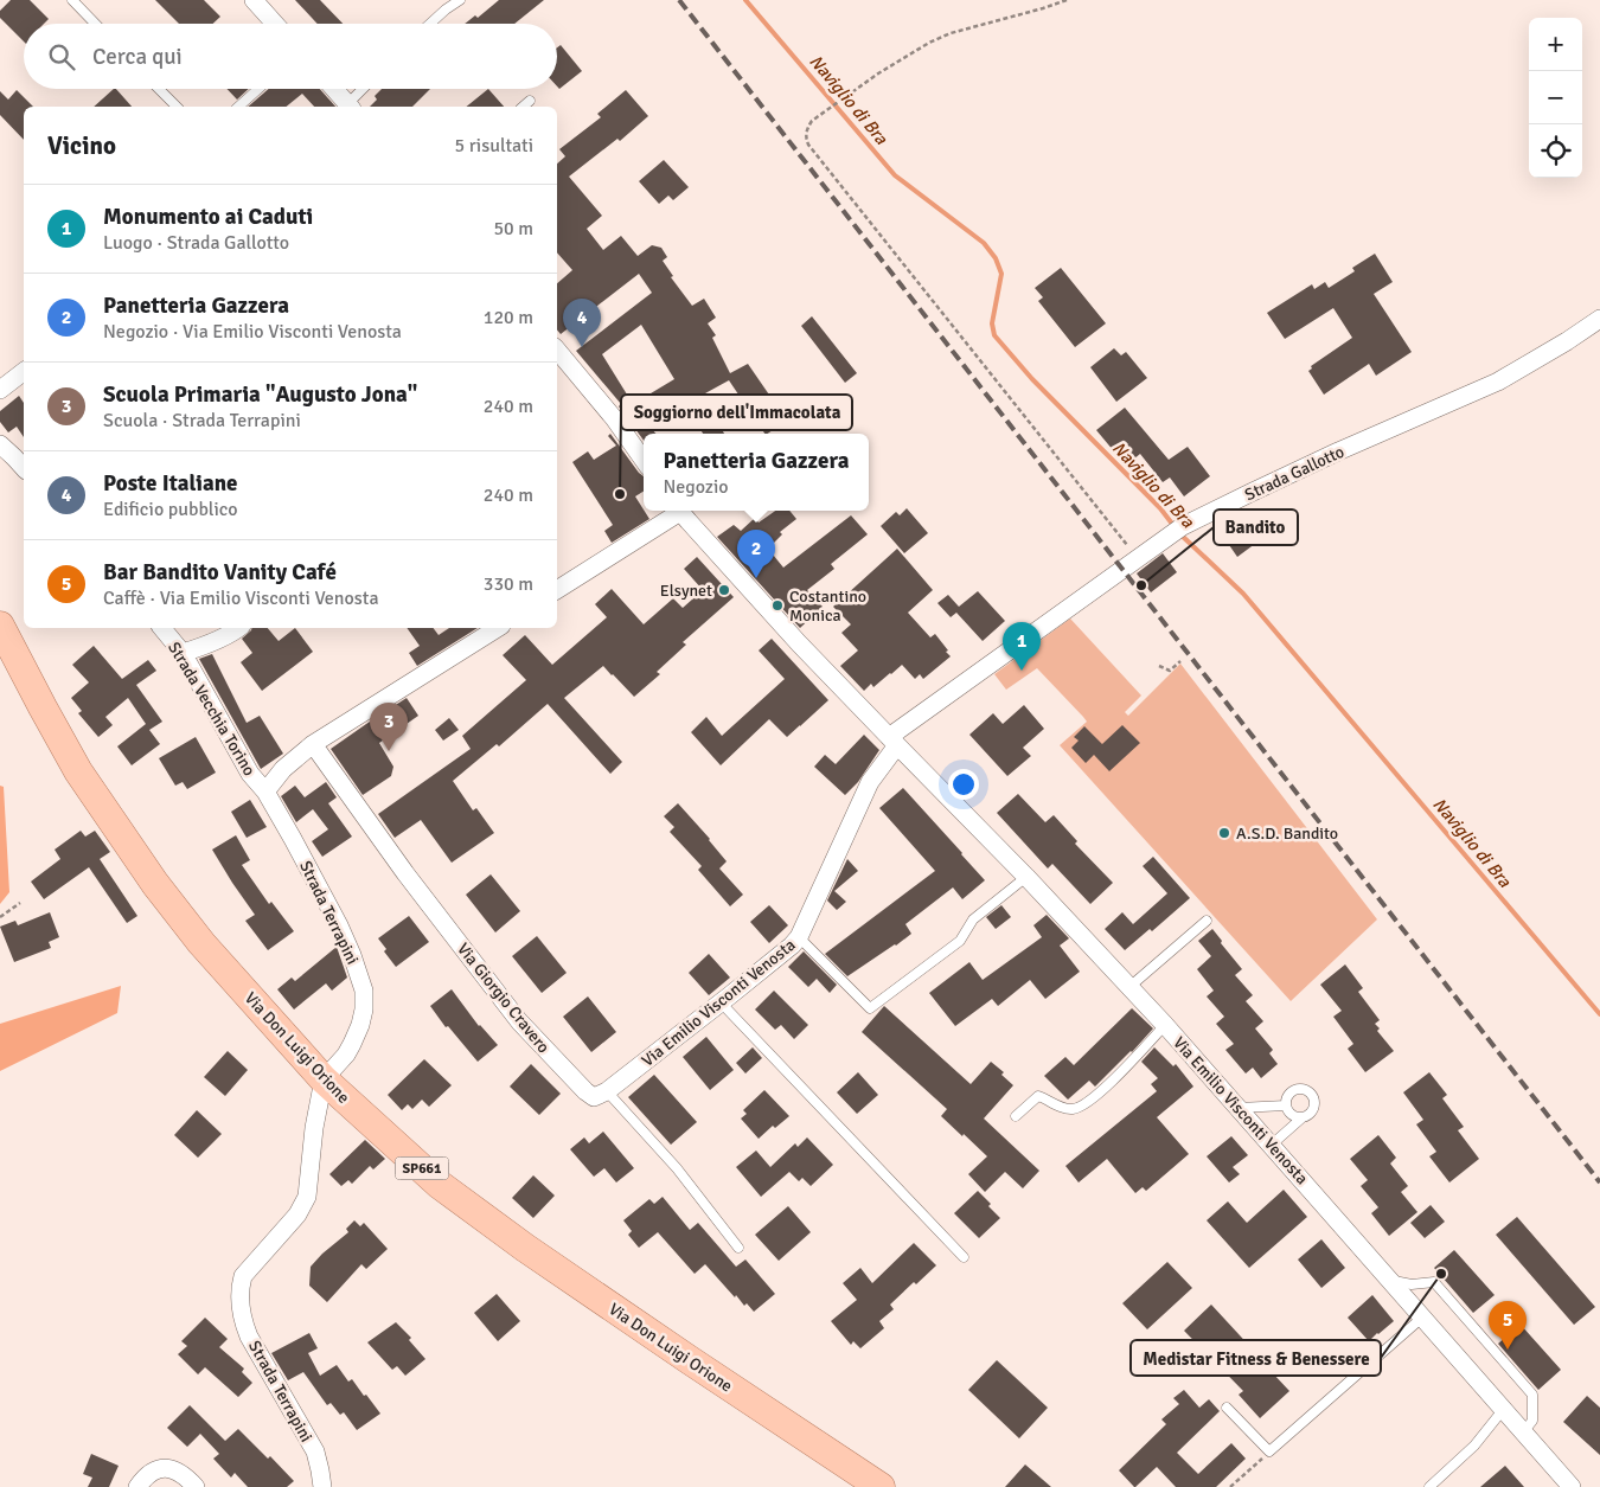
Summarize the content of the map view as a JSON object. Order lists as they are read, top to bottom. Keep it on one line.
{"streets":{"main road":["Via Don Luigi Orione","SP661"],"street":["Strada Gallotto","Strada Vecchia Torino","Strada Terrapini","Via Giorgio Cravero","Via Emilio Visconti Venosta"]},"crossings":[["Strada Gallotto","Via Emilio Visconti Venosta"],["Strada Vecchia Torino","Strada Terrapini"],["Strada Terrapini","Via Don Luigi Orione"],["Via Giorgio Cravero","Via Emilio Visconti Venosta"]],"water":["Naviglio di Bra"],"places":["Soggiorno dell'Immacolata","Bandito","Elsynet","Costantino Monica","A.S.D. Bandito","Medistar Fitness & Benessere"],"page":{"map_buttons":["+","−"],"search":"Cerca qui","heading":["Vicino","5 risultati"],"list":[{"mark":"1","name":"Monumento ai Caduti","note":"Luogo · Strada Gallotto","value":"50 m"},{"mark":"2","name":"Panetteria Gazzera","note":"Negozio · Via Emilio Visconti Venosta","value":"120 m"},{"mark":"3","name":"Scuola Primaria \"Augusto Jona\"","note":"Scuola · Strada Terrapini","value":"240 m"},{"mark":"4","name":"Poste Italiane","note":"Edificio pubblico","value":"240 m"},{"mark":"5","name":"Bar Bandito Vanity Café","note":"Caffè · Via Emilio Visconti Venosta","value":"330 m"}],"pins":["4","2","1","3","5"],"popup":["Panetteria Gazzera","Negozio"]}}
